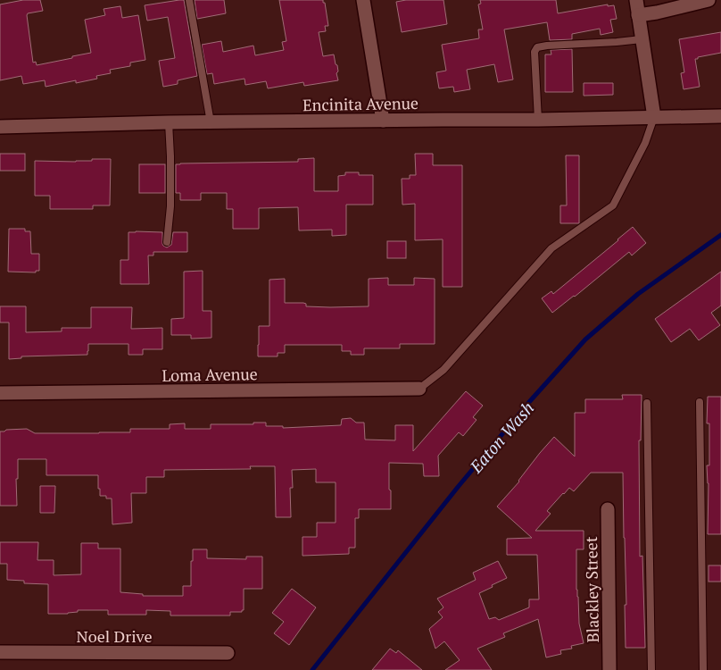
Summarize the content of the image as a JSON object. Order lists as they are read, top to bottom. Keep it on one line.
{"streets":{"street":["Encinita Avenue","Loma Avenue","Blackley Street","Noel Drive"]},"water":["Eaton Wash"]}
